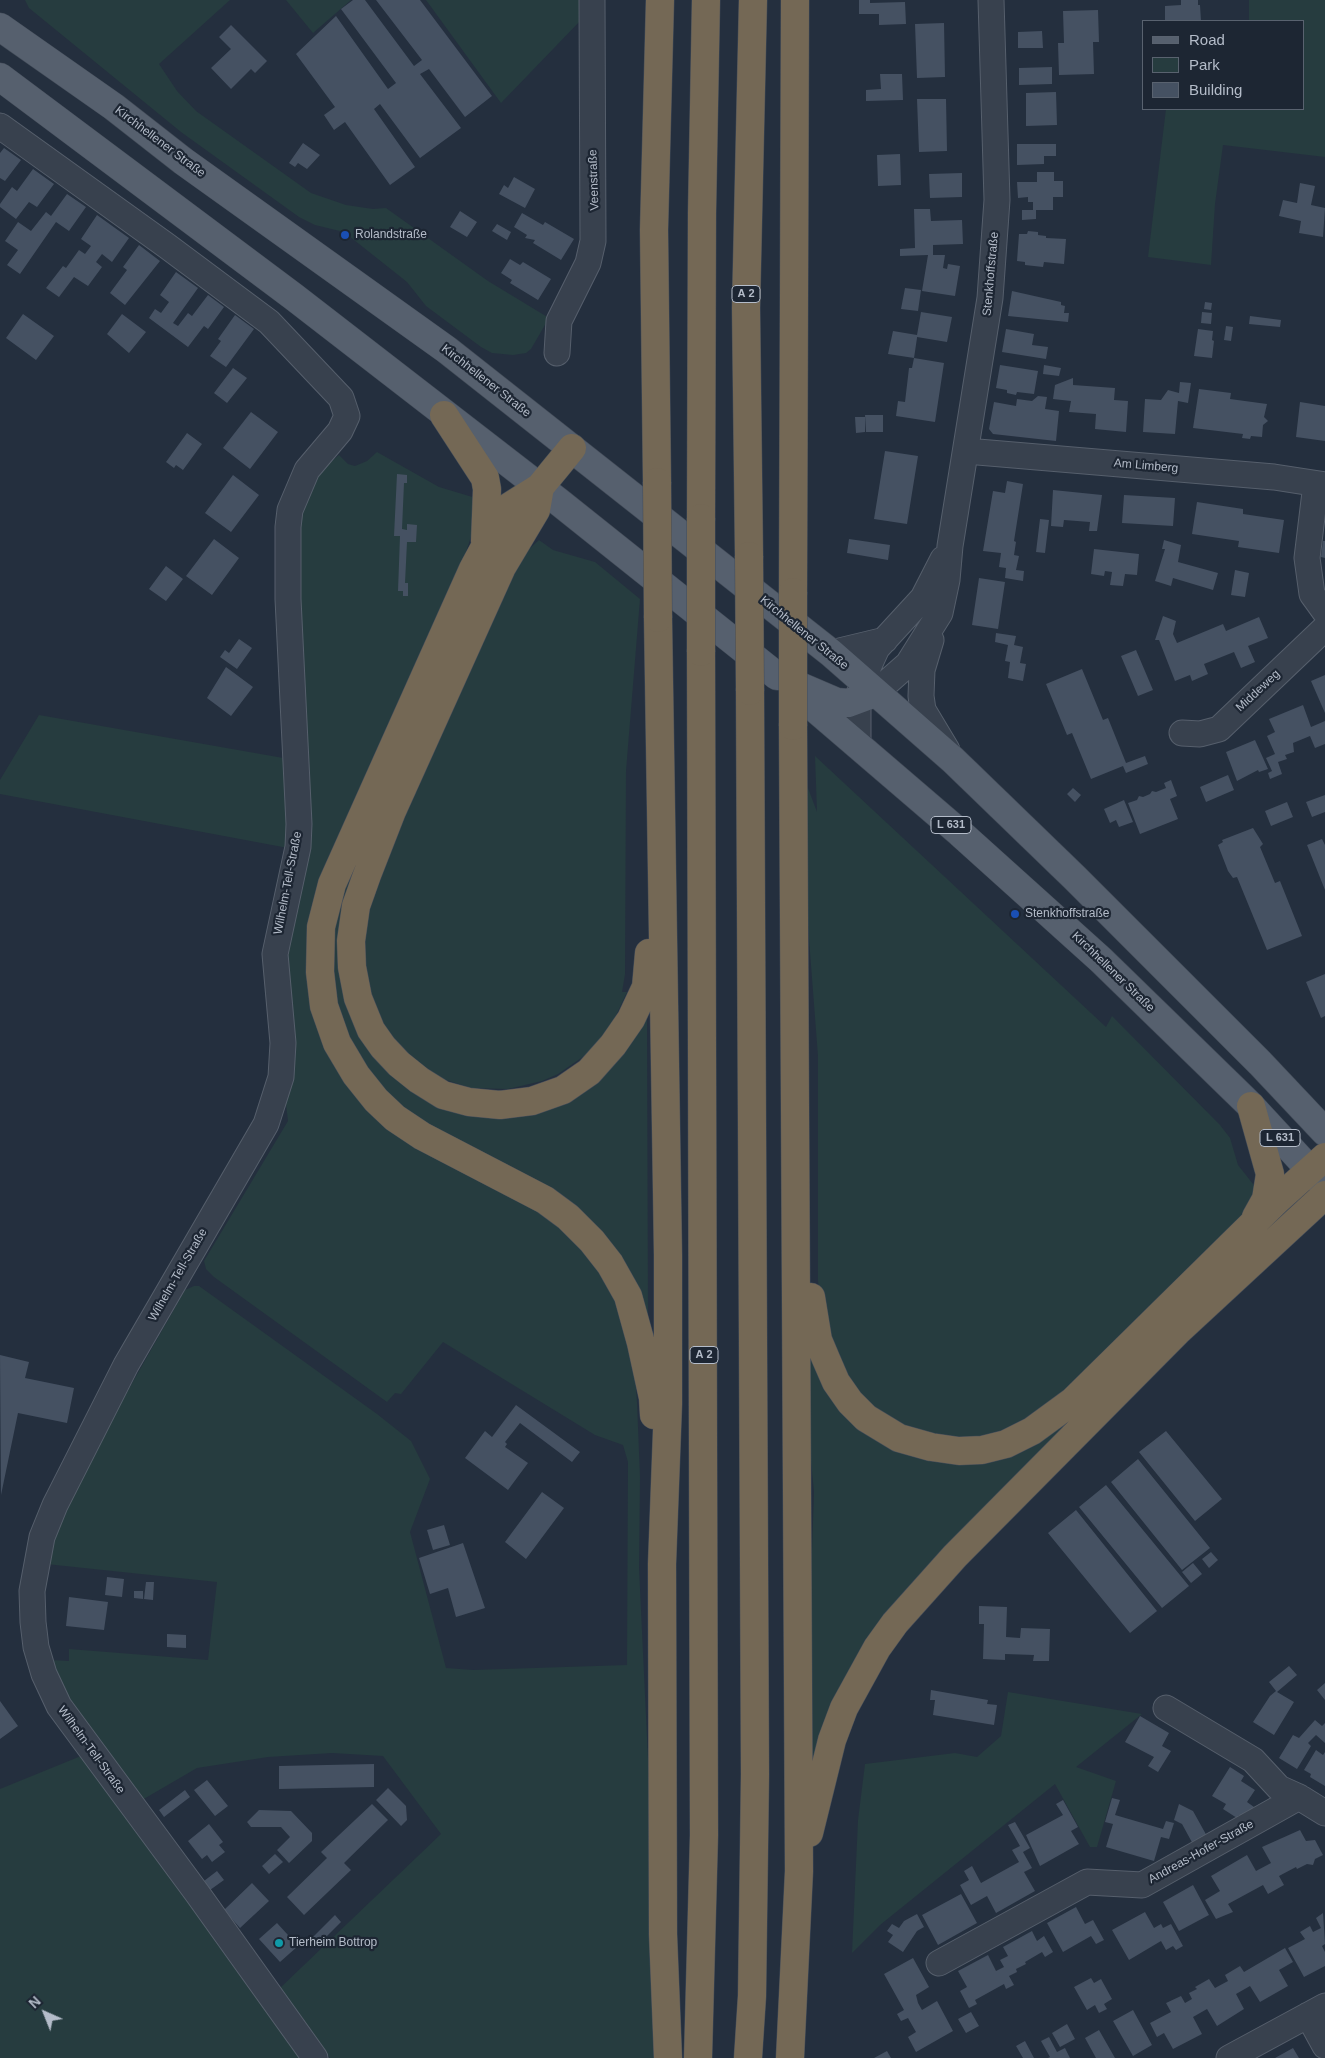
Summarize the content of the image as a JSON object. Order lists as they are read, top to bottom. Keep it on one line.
{"streets":{"highway":["A 2"],"main road":["Kirchhellener Straße","L 631"],"street":["Veenstraße","Stenkhoffstraße","Am Limberg","Middeweg","Wilhelm-Tell-Straße","Andreas-Hofer-Straße"]},"crossings":[["Kirchhellener Straße","Stenkhoffstraße"],["Stenkhoffstraße","Am Limberg"]],"places":["Rolandstraße","Stenkhoffstraße","Tierheim Bottrop"],"legend":["Road","Park","Building"],"north":"top left"}
